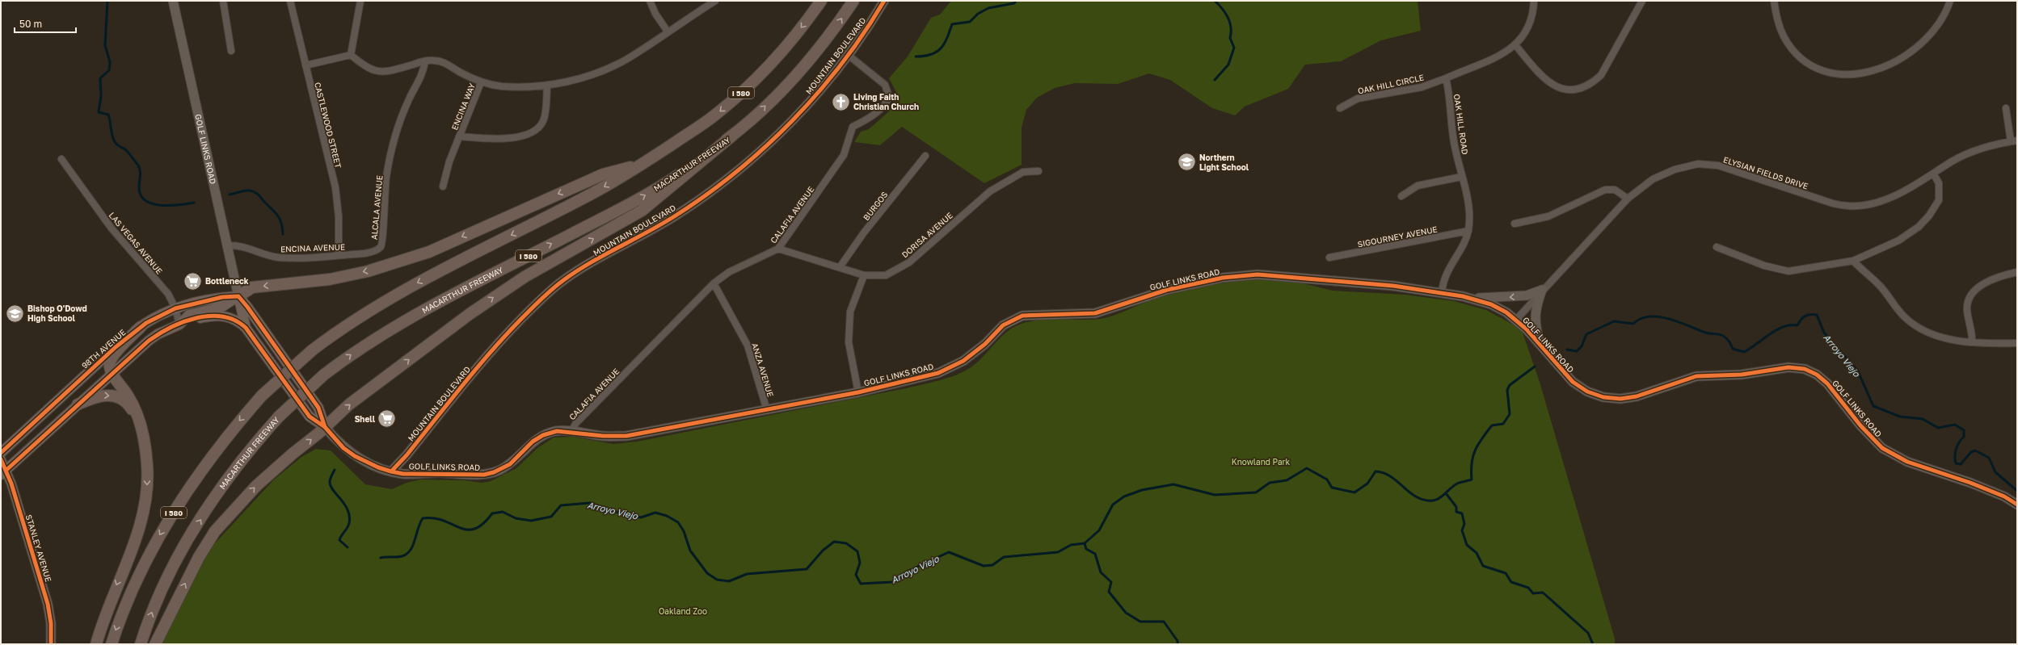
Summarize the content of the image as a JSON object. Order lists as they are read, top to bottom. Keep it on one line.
{"streets":{"highway":["I 580","MACARTHUR FREEWAY"],"main road":["MOUNTAIN BOULEVARD","GOLF LINKS ROAD","98TH AVENUE","STANLEY AVENUE"],"street":["OAK HILL CIRCLE","ENCINA WAY","OAK HILL ROAD","CASTLEWOOD STREET","ELYSIAN FIELDS DRIVE","BURGOS","ALCALA AVENUE","CALAFIA AVENUE","DORISA AVENUE","SIGOURNEY AVENUE","LAS VEGAS AVENUE","ENCINA AVENUE","ANZA AVENUE"]},"crossings":[["MOUNTAIN BOULEVARD","GOLF LINKS ROAD"],["MOUNTAIN BOULEVARD","CALAFIA AVENUE"],["OAK HILL CIRCLE","OAK HILL ROAD"],["OAK HILL ROAD","GOLF LINKS ROAD"],["OAK HILL ROAD","SIGOURNEY AVENUE"],["CASTLEWOOD STREET","ENCINA AVENUE"],["GOLF LINKS ROAD","ELYSIAN FIELDS DRIVE"],["GOLF LINKS ROAD","CALAFIA AVENUE"],["GOLF LINKS ROAD","ENCINA AVENUE"],["GOLF LINKS ROAD","98TH AVENUE"],["GOLF LINKS ROAD","ANZA AVENUE"],["BURGOS","DORISA AVENUE"],["ALCALA AVENUE","ENCINA AVENUE"],["CALAFIA AVENUE","DORISA AVENUE"],["CALAFIA AVENUE","ANZA AVENUE"],["LAS VEGAS AVENUE","98TH AVENUE"]],"water":["Arroyo Viejo"],"parks":["Knowland Park","Oakland Zoo"],"places":{"church":["Living Faith Christian Church"],"school or university":["Northern Light School","Bishop O'Dowd High School"],"supermarket":["Bottleneck","Shell"]},"scale_bar":"50 m"}
